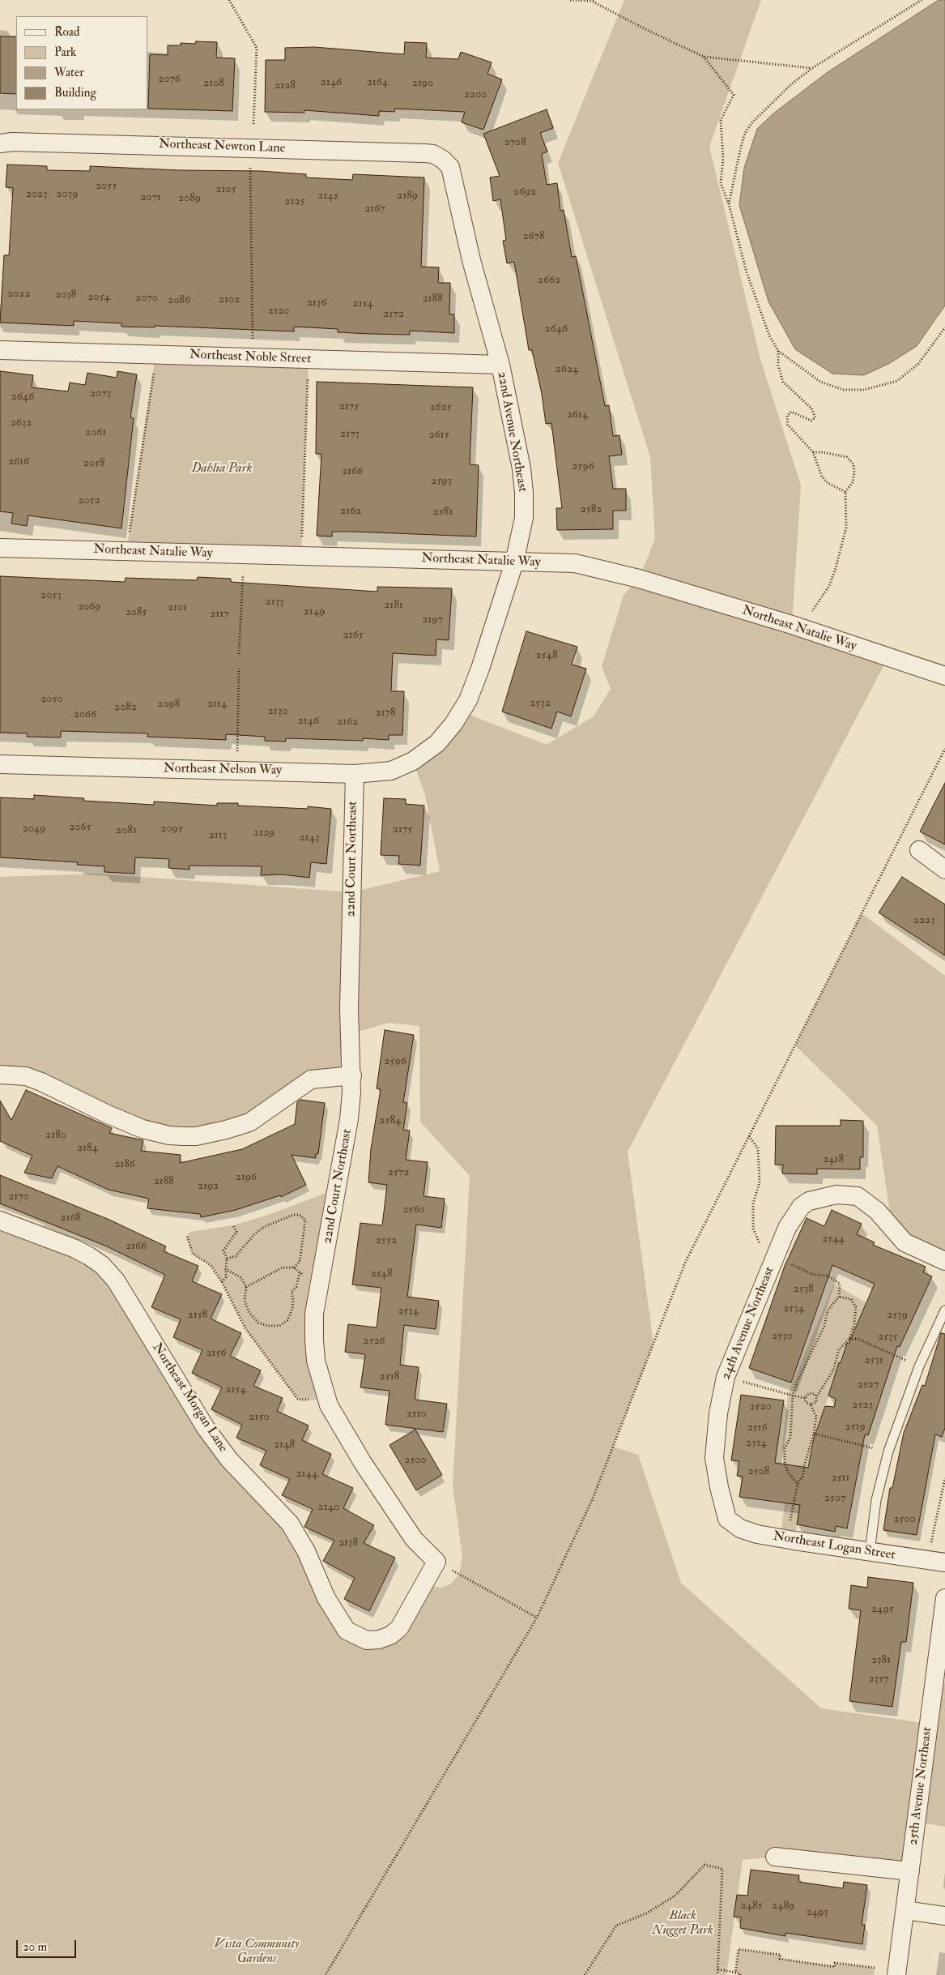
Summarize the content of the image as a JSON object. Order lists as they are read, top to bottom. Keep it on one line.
{"streets":{"street":["Northeast Newton Lane","Northeast Noble Street","22nd Avenue Northeast","Northeast Natalie Way","Northeast Nelson Way","22nd Court Northeast","24th Avenue Northeast","Northeast Morgan Lane","Northeast Logan Street","25th Avenue Northeast"]},"crossings":[["Northeast Newton Lane","22nd Avenue Northeast"],["Northeast Noble Street","22nd Avenue Northeast"],["22nd Avenue Northeast","Northeast Natalie Way"],["22nd Avenue Northeast","Northeast Nelson Way"],["Northeast Nelson Way","22nd Court Northeast"],["22nd Court Northeast","Northeast Morgan Lane"],["24th Avenue Northeast","Northeast Logan Street"]],"parks":["Dahlia Park","Black Nugget Park","Vista Community Gardens"],"house_numbers":["2076","2146","2164","2108","2190","2128","2200","2708","2055","2105","2692","2023","2039","2145","2189","2071","2089","2125","2167","2678","2662","2022","2038","2054","2070","2188","2102","2086","2136","2154","2120","2172","2646","2624","2073","2646","2175","2625","2614","2632","2061","2173","2615","2616","2058","2596","2166","2593","2052","2582","2162","2581","2053","2133","2181","2069","2101","2149","2085","2117","2197","2165","2548","2050","2532","2098","2114","2082","2130","2178","2066","2146","2162","2065","2049","2095","2175","2081","2129","2113","2143","2223","2596","2584","2180","2184","2418","2186","2572","2196","2188","2192","2170","2560","2168","2544","2552","2166","2548","2538","2534","2534","2158","2539","2530","2535","2526","2156","2531","2518","2527","2154","2523","2520","2510","2150","2519","2516","2514","2148","2500","2508","2144","2511","2507","2140","2500","2138","2495","2381","2357","2485","2489","2493"],"legend":["Road","Park","Water","Building"],"scale_bar":"20 m"}
